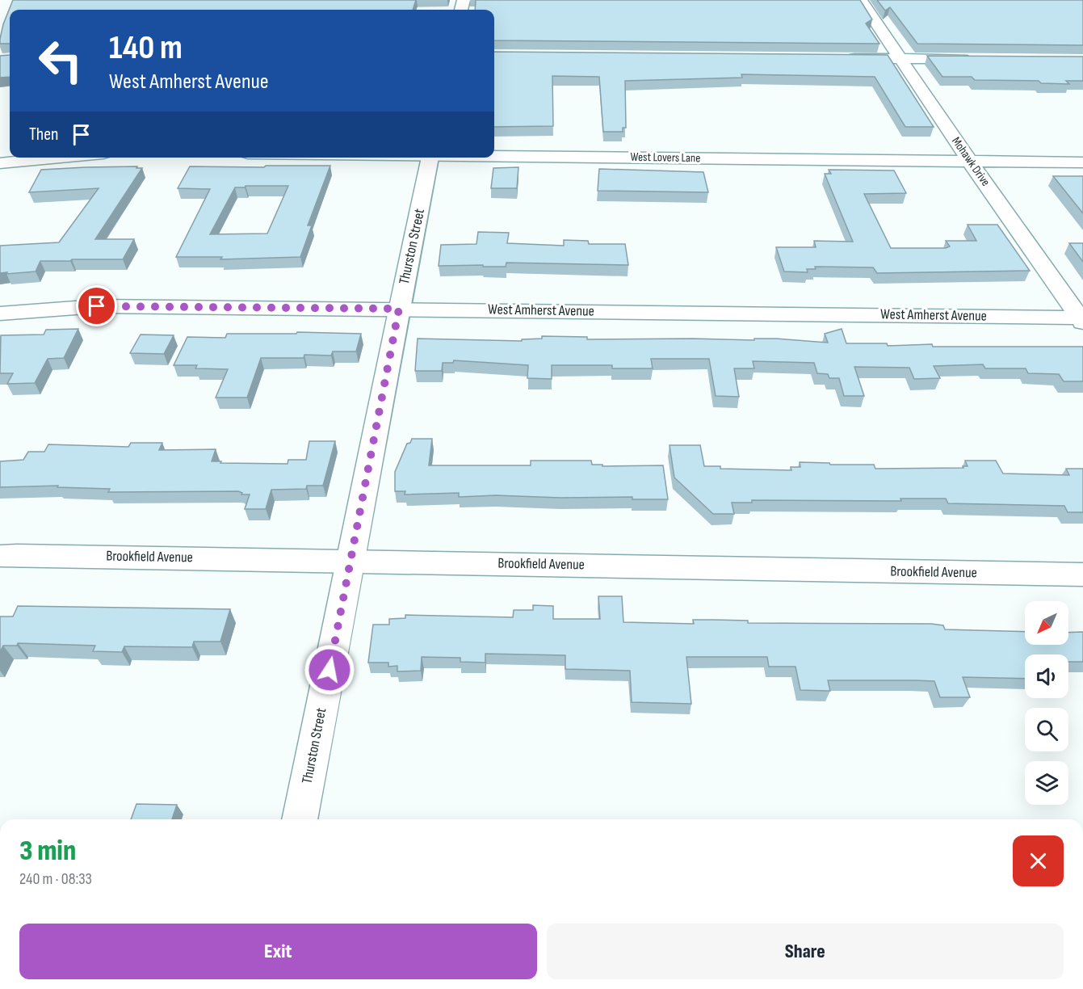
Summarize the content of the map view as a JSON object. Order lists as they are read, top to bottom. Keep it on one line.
{"streets":{"street":["West Lovers Lane","Mohawk Drive","Thurston Street","West Amherst Avenue","Brookfield Avenue"]},"crossings":[["West Lovers Lane","Mohawk Drive"],["Mohawk Drive","West Amherst Avenue"],["Thurston Street","West Amherst Avenue"],["Thurston Street","Brookfield Avenue"]],"north":"bottom left","page":{"turn":["140 m","West Amherst Avenue"],"then":"Then","heading":["3 min","240 m · 08:33"],"buttons":["Exit","Share"]}}
